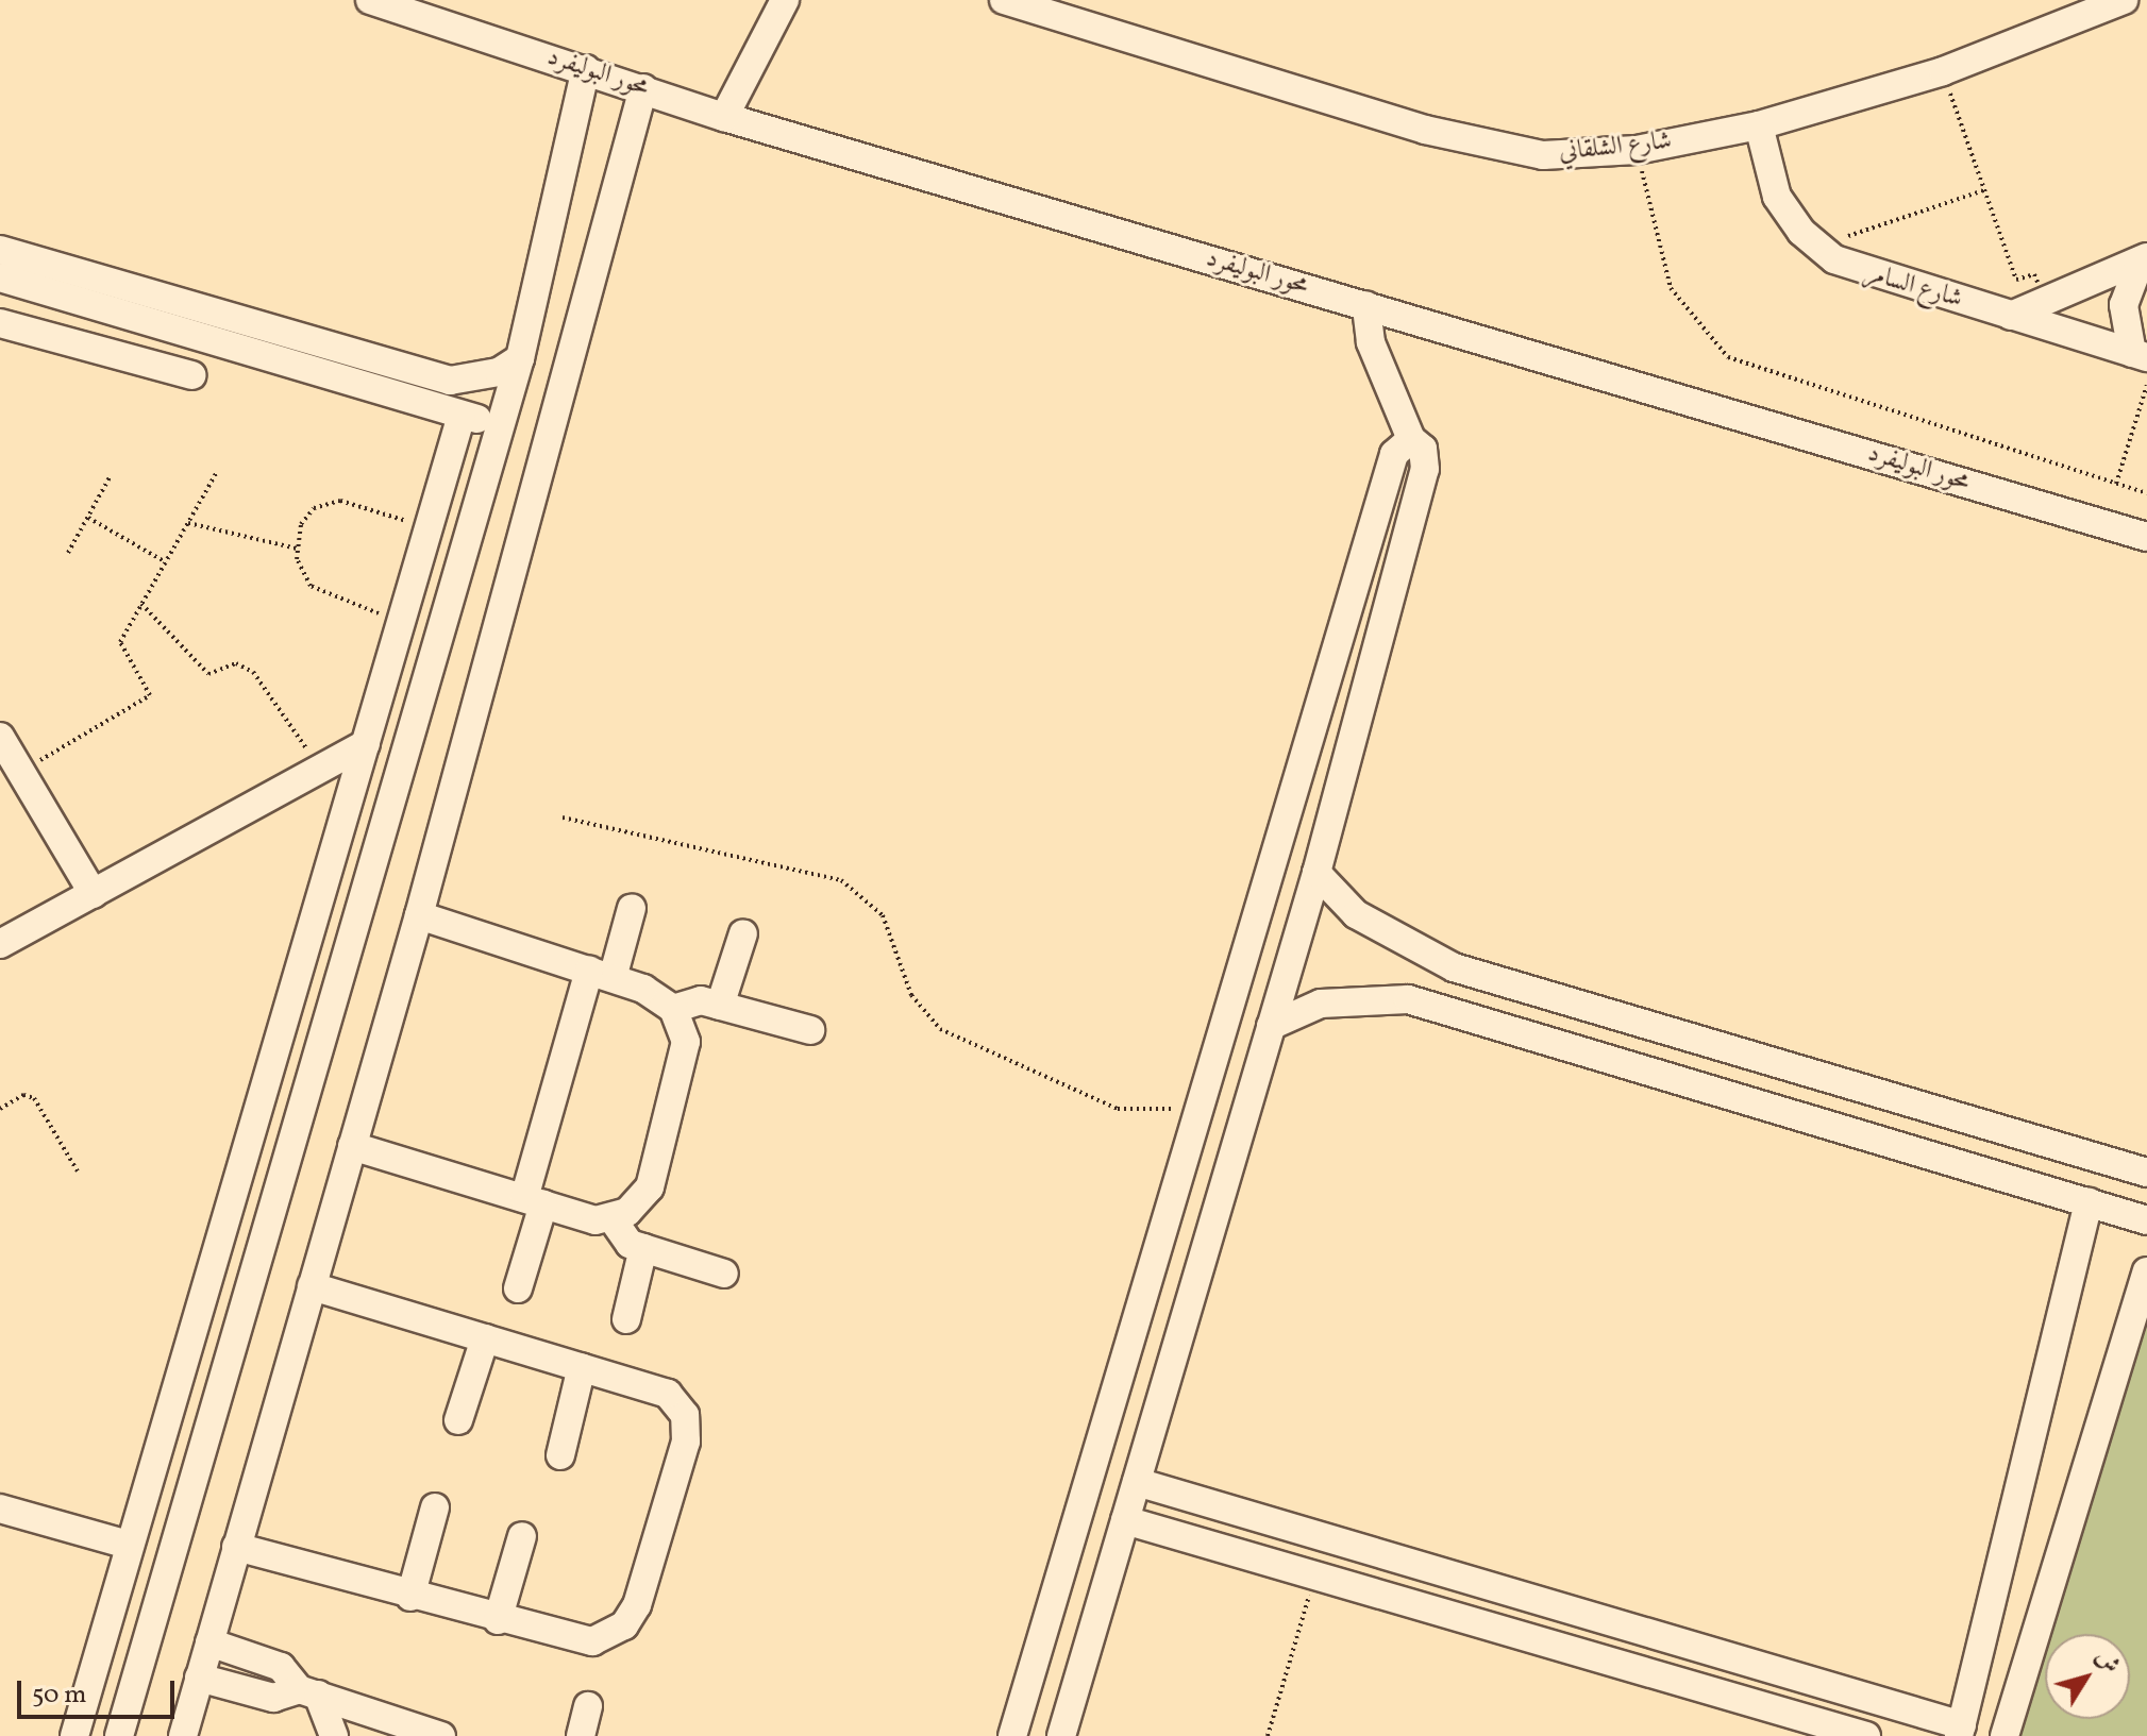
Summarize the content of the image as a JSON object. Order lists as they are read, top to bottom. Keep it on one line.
{"streets":{"street":["محور البوليفرد","شارع الشلقاني","شارع السامر"]},"crossings":[["شارع الشلقاني","شارع السامر"]],"scale_bar":"50 m","north":"top right"}
